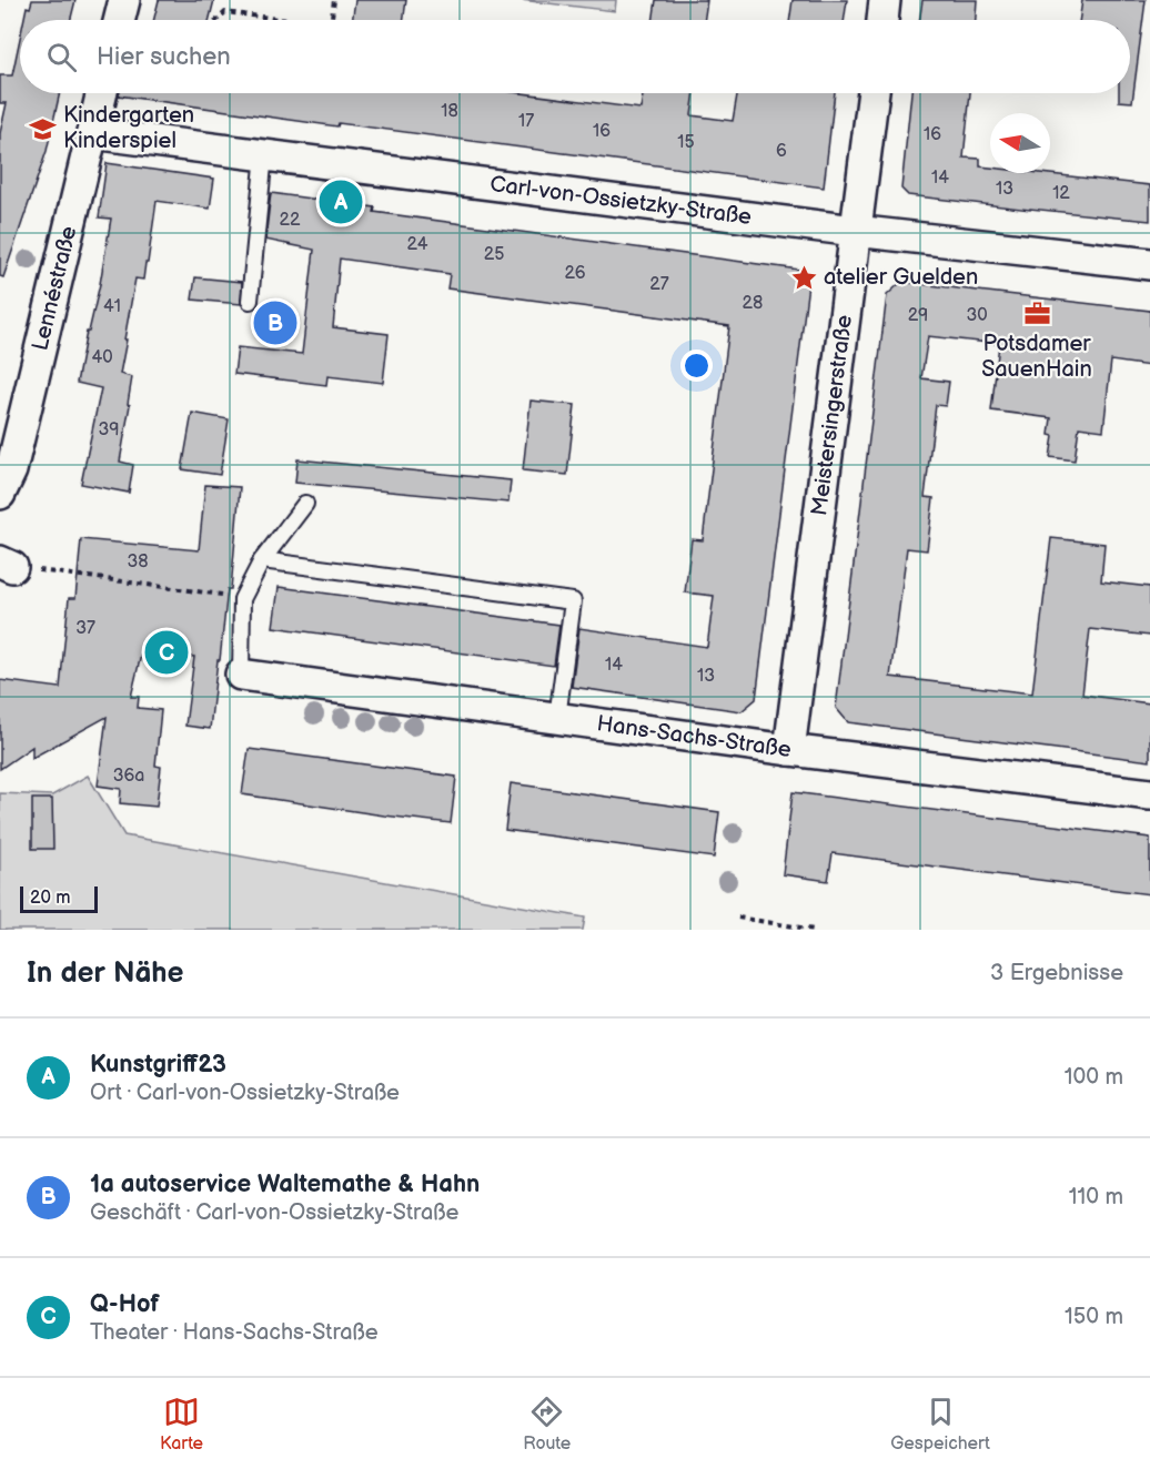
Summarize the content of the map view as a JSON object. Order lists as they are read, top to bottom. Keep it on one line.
{"streets":{"street":["Carl-von-Ossietzky-Straße","Lennéstraße","Meistersingerstraße","Hans-Sachs-Straße"]},"crossings":[["Carl-von-Ossietzky-Straße","Lennéstraße"],["Carl-von-Ossietzky-Straße","Meistersingerstraße"],["Meistersingerstraße","Hans-Sachs-Straße"]],"places":{"school or university":["Kindergarten Kinderspiel"],"place":["atelier Guelden"],"office":["Potsdamer SauenHain"]},"house_numbers":["18","17","16","16","15","6","14","13","12","22","24","25","26","27","28","41","29","30","40","39","38","37","14","13","36a"],"scale_bar":"20 m","north":"left","page":{"search":"Hier suchen","pins":["A","B","C"],"scale":"20 m","heading":["In der Nähe","3 Ergebnisse"],"list":[{"mark":"A","name":"Kunstgriff23","note":"Ort · Carl-von-Ossietzky-Straße","value":"100 m"},{"mark":"B","name":"1a autoservice Waltemathe & Hahn","note":"Geschäft · Carl-von-Ossietzky-Straße","value":"110 m"},{"mark":"C","name":"Q-Hof","note":"Theater · Hans-Sachs-Straße","value":"150 m"}],"nav":["Karte","Route","Gespeichert"]}}
